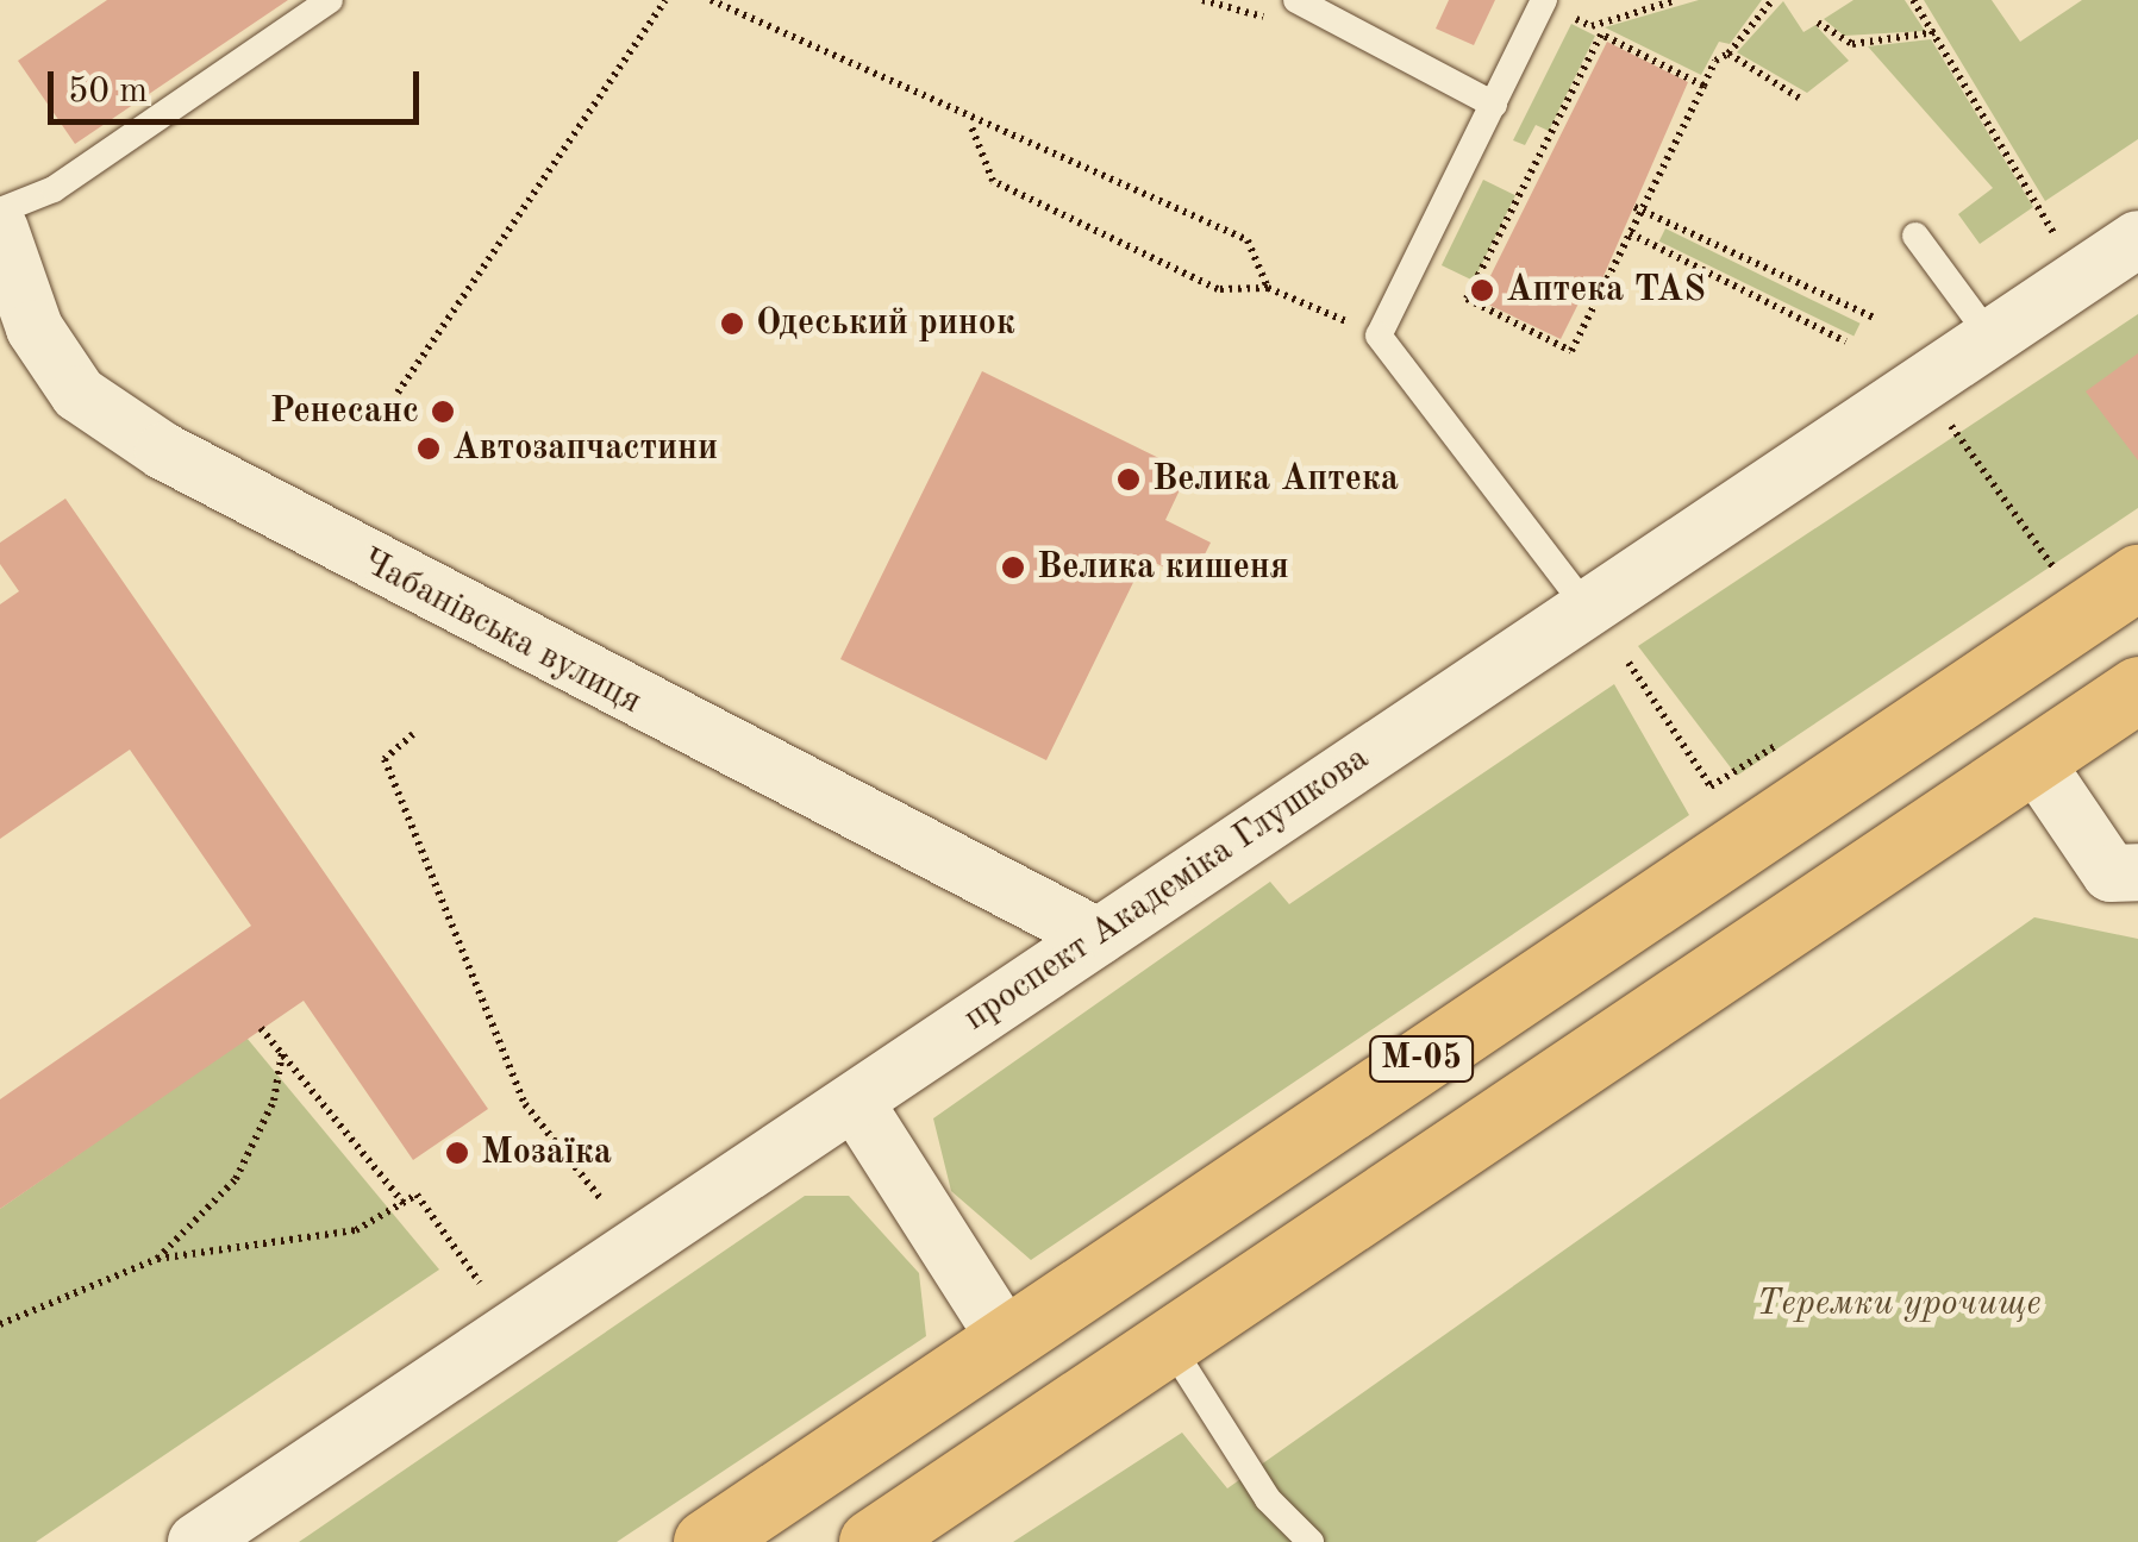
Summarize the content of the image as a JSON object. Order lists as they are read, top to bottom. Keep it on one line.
{"streets":{"highway":["М-05"],"street":["Чабанівська вулиця","проспект Академіка Глушкова"]},"crossings":[["Чабанівська вулиця","проспект Академіка Глушкова"]],"parks":["Теремки урочище"],"places":["Аптека TAS","Одеський ринок","Ренесанс","Автозапчастини","Велика Аптека","Велика кишеня","Мозаїка"],"scale_bar":"50 m"}
